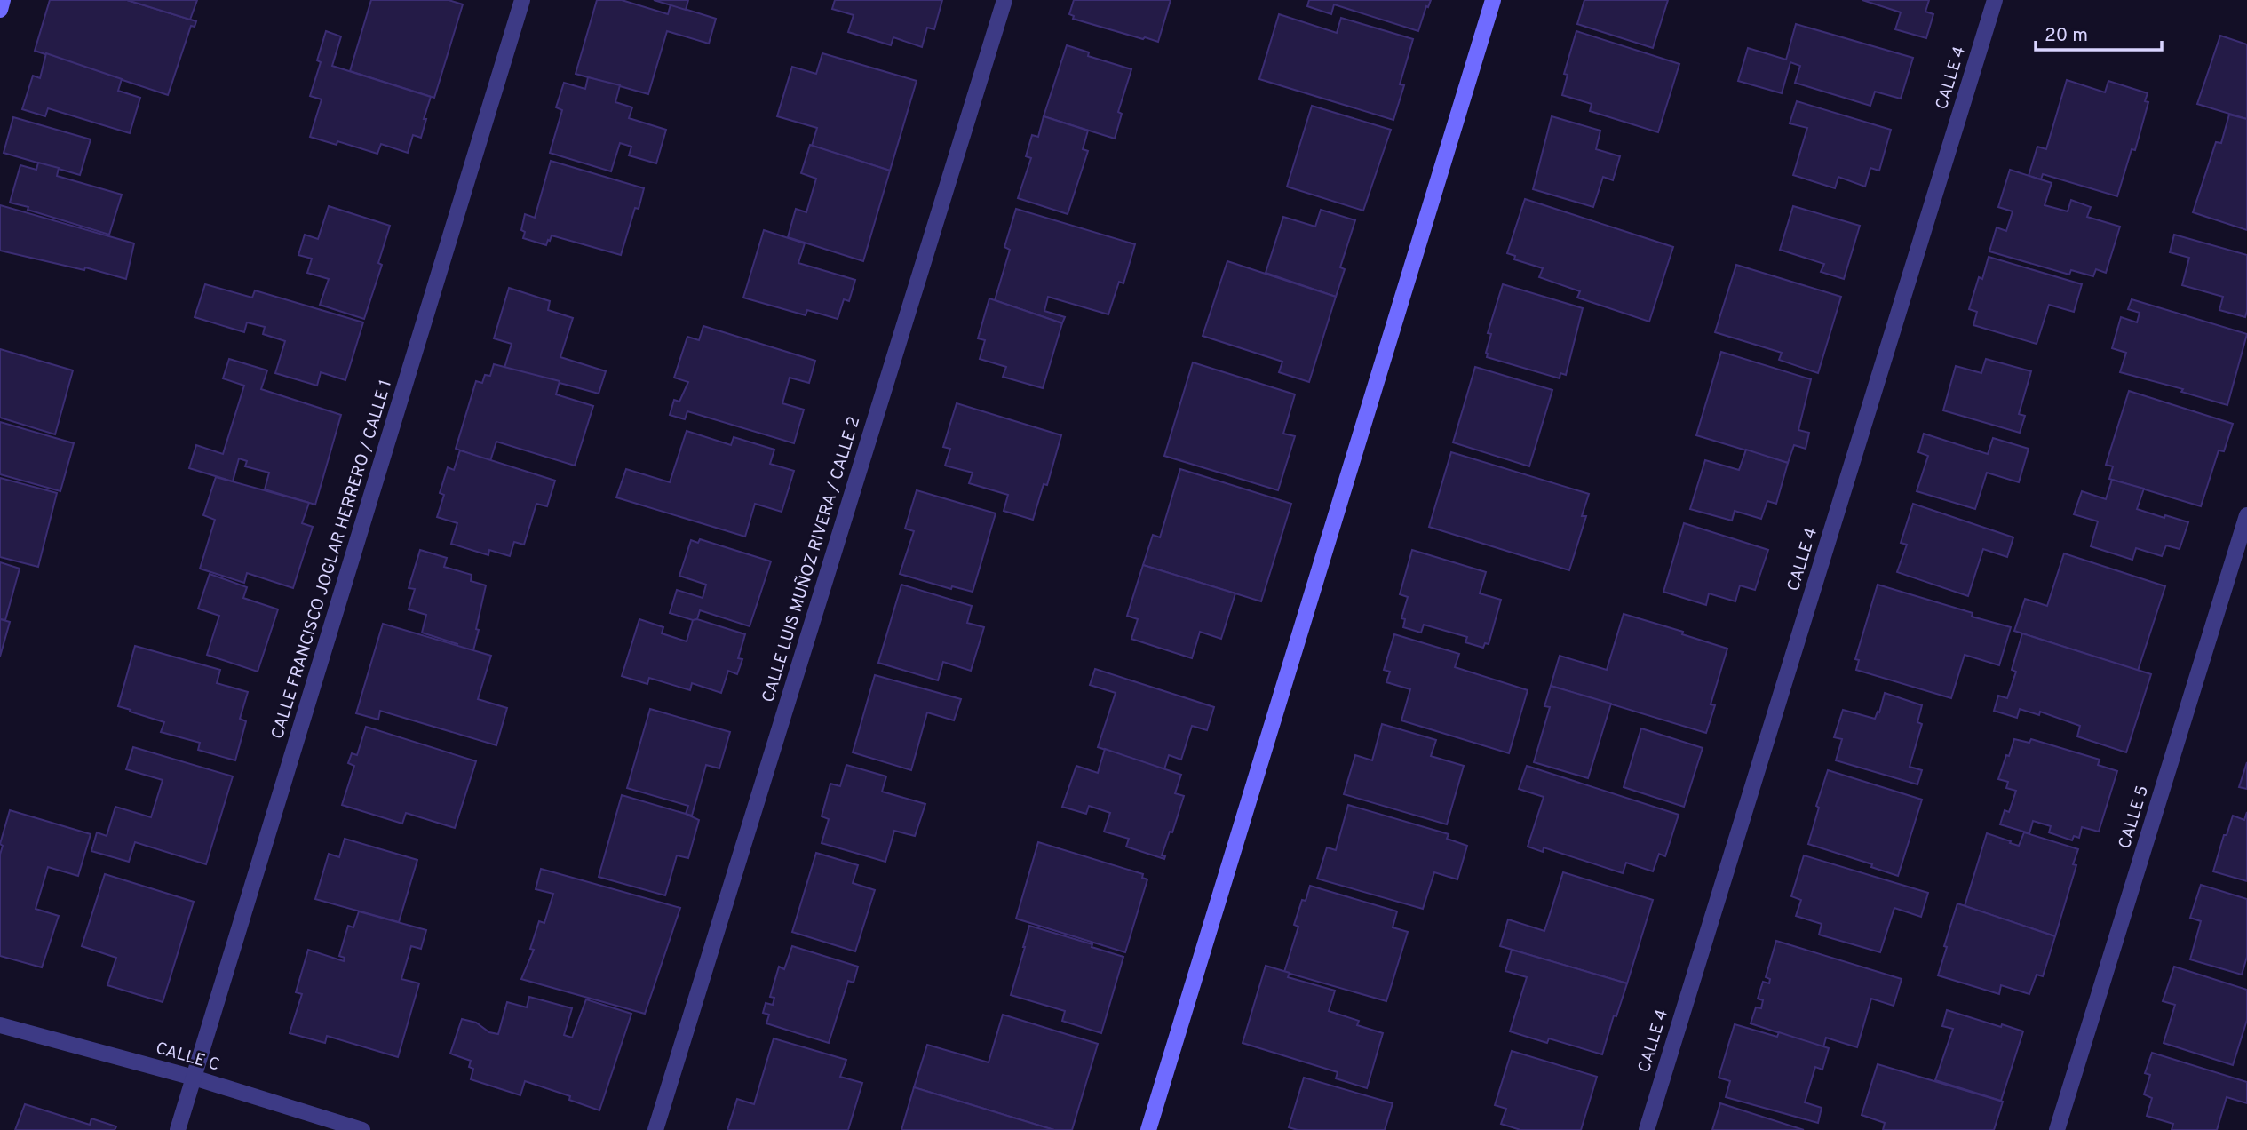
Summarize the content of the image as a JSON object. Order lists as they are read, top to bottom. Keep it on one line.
{"streets":{"street":["CALLE 4","CALLE FRANCISCO JOGLAR HERRERO / CALLE 1","CALLE LUIS MUÑOZ RIVERA / CALLE 2","CALLE 5","CALLE C"]},"crossings":[["CALLE FRANCISCO JOGLAR HERRERO / CALLE 1","CALLE C"]],"scale_bar":"20 m"}
